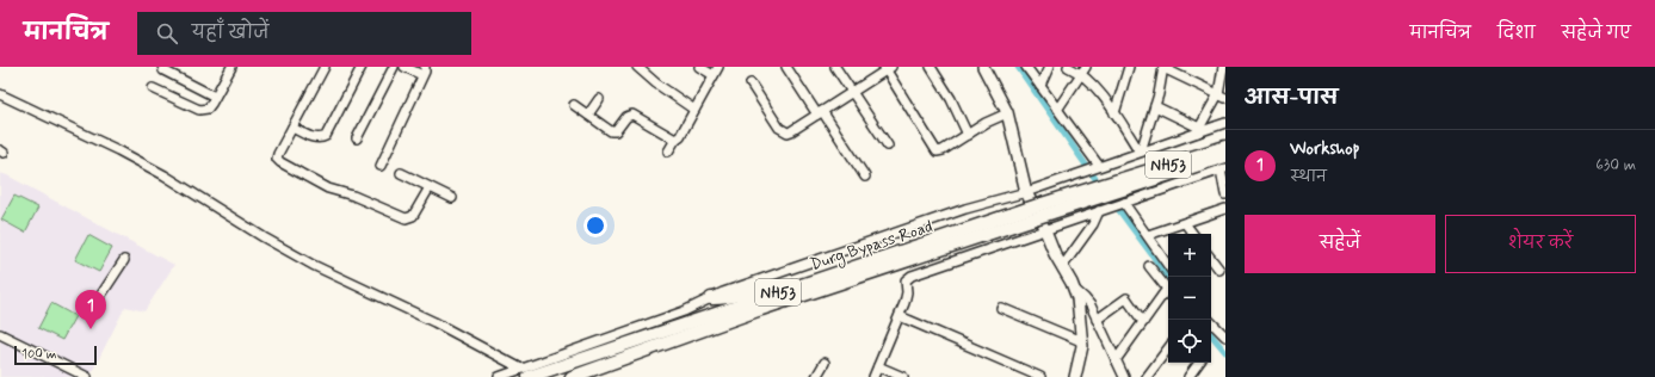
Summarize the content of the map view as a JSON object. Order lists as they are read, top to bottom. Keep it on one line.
{"streets":{"highway":["NH53","Durg Bypass Road"]},"scale_bar":"100 m","page":{"header":"मानचित्र","search":"यहाँ खोजें","nav":["मानचित्र","दिशा","सहेजे गए"],"heading":"आस-पास","list":[{"mark":"1","name":"Workshop","note":"स्थान","value":"630 m"}],"buttons":["सहेजें","शेयर करें"],"map_buttons":["+","−"],"pins":"1","scale":"100 m"}}
